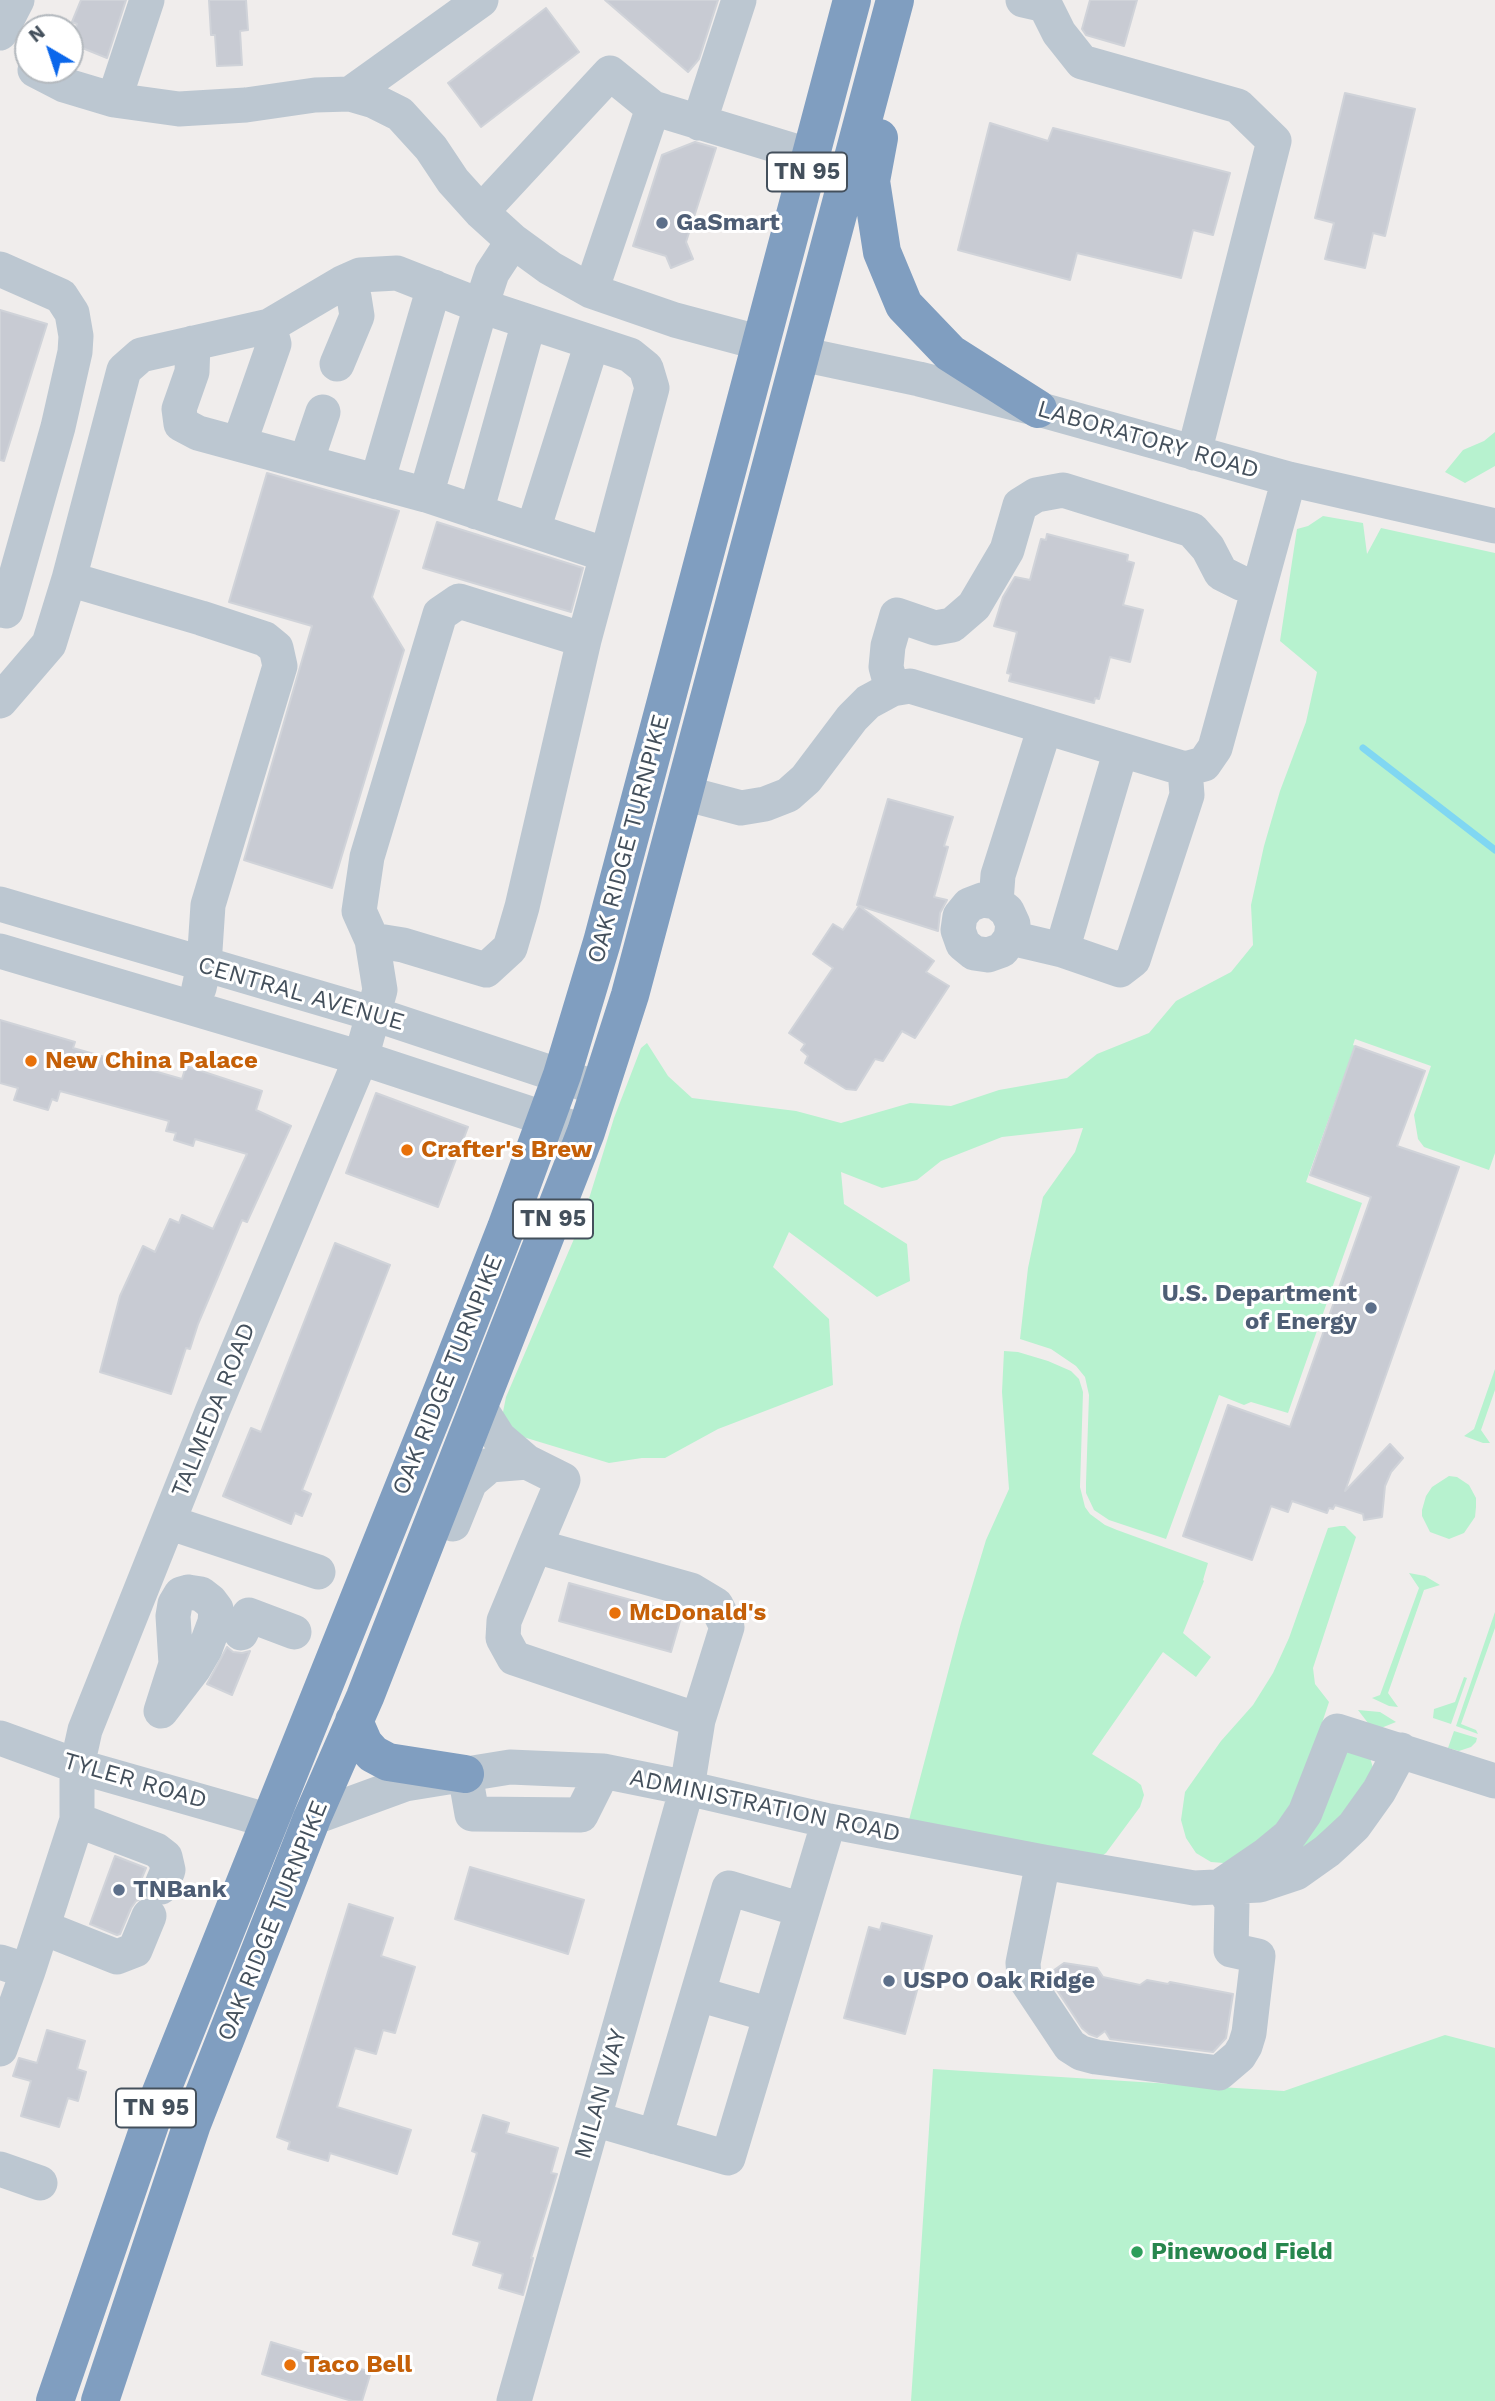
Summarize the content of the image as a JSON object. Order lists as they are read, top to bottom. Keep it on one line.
{"streets":{"highway":["TN 95","OAK RIDGE TURNPIKE"],"street":["LABORATORY ROAD","CENTRAL AVENUE","TALMEDA ROAD","TYLER ROAD","ADMINISTRATION ROAD","MILAN WAY"]},"crossings":[["LABORATORY ROAD","OAK RIDGE TURNPIKE"],["OAK RIDGE TURNPIKE","CENTRAL AVENUE"],["OAK RIDGE TURNPIKE","TYLER ROAD"],["OAK RIDGE TURNPIKE","ADMINISTRATION ROAD"],["CENTRAL AVENUE","TALMEDA ROAD"],["TALMEDA ROAD","TYLER ROAD"],["ADMINISTRATION ROAD","MILAN WAY"]],"places":["GaSmart","New China Palace","Crafter's Brew","U.S. Department of Energy","McDonald's","TNBank","USPO Oak Ridge","Pinewood Field","Taco Bell"],"north":"top left"}
